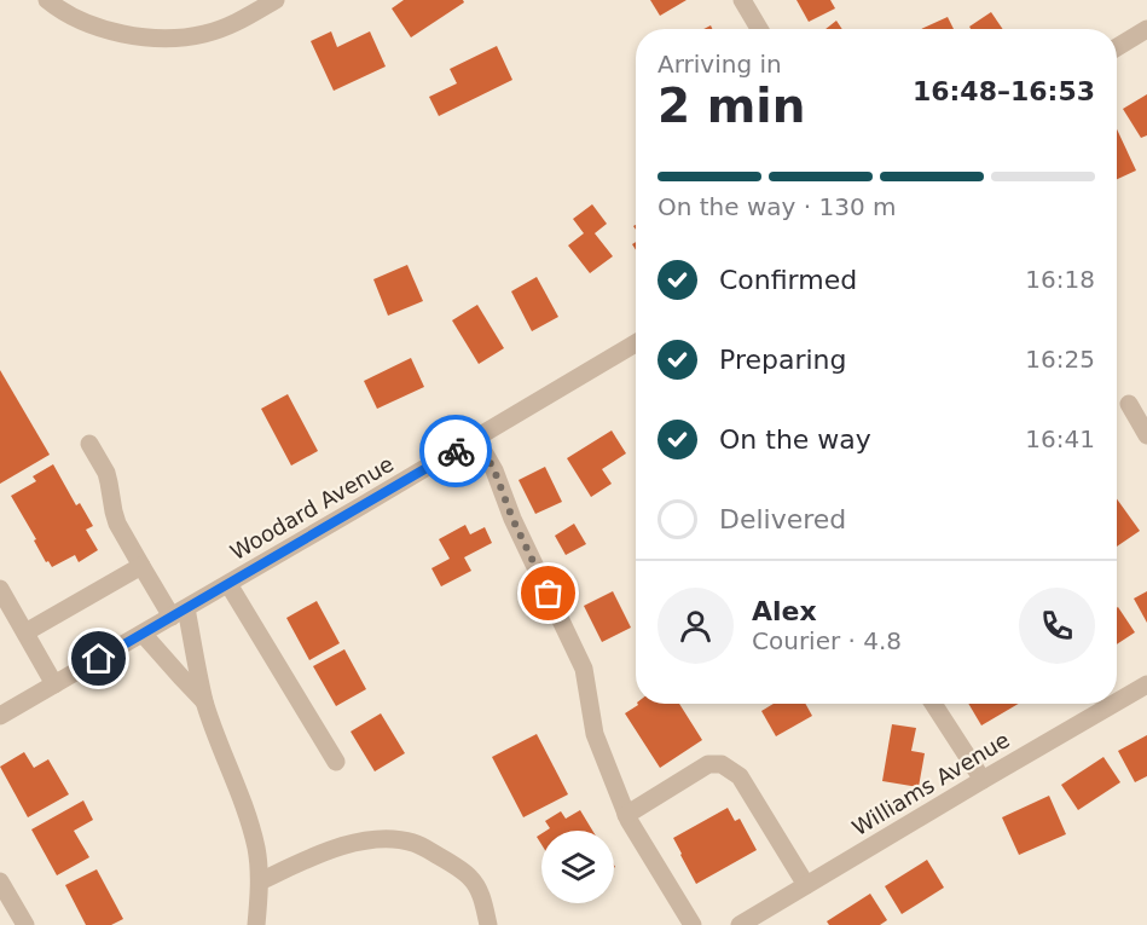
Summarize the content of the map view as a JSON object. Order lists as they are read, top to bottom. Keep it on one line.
{"streets":{"street":["Woodard Avenue","Williams Avenue"]},"page":{"heading":["2 min","Arriving in","16:48–16:53"],"panel":["Alex","Courier · 4.8"],"bar":"On the way · 130 m","list":[["Confirmed","16:18"],["Preparing","16:25"],["On the way","16:41"],"Delivered"]}}
